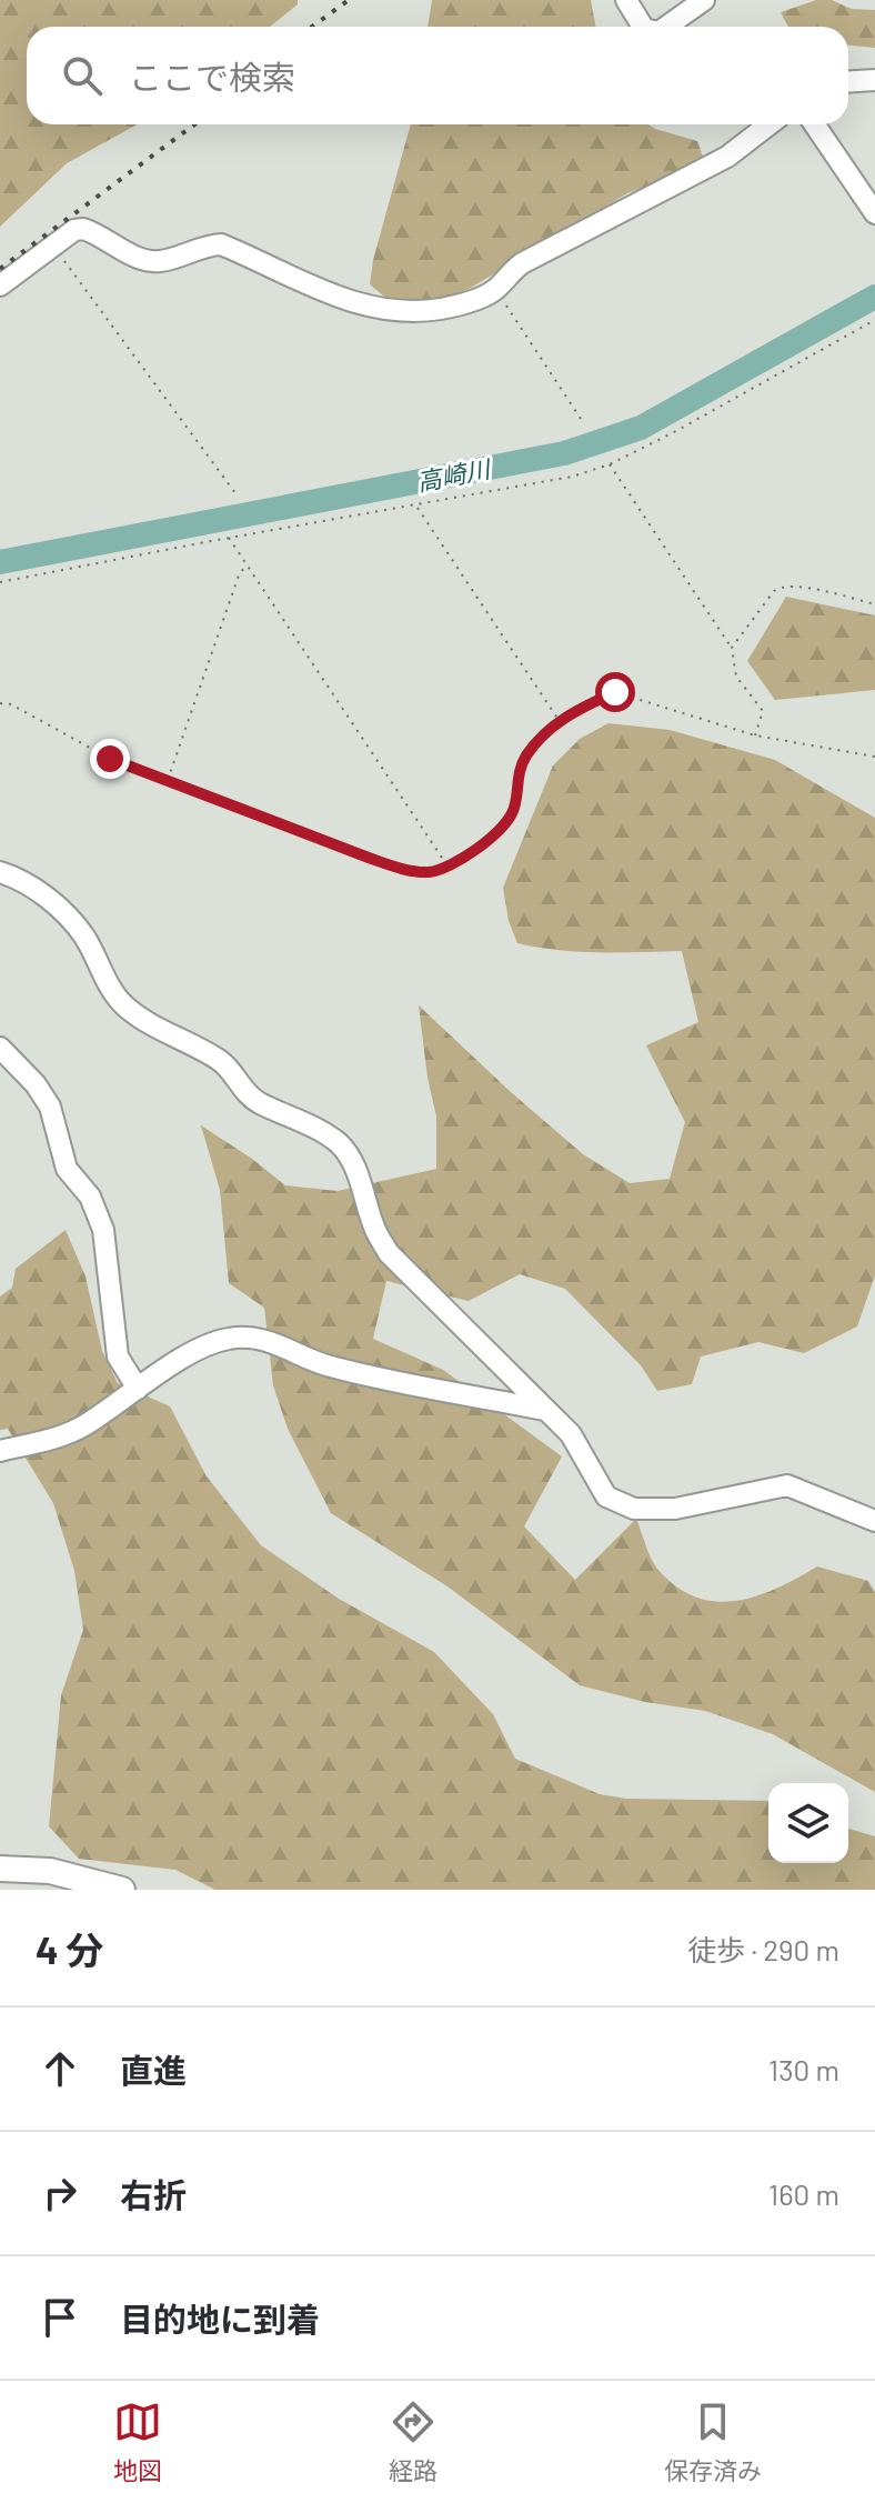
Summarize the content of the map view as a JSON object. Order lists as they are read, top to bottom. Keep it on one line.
{"water":["高崎川"],"page":{"search":"ここで検索","heading":["4 分","徒歩 · 290 m"],"list":[["直進","130 m"],["右折","160 m"],"目的地に到着"],"nav":["地図","経路","保存済み"]}}
